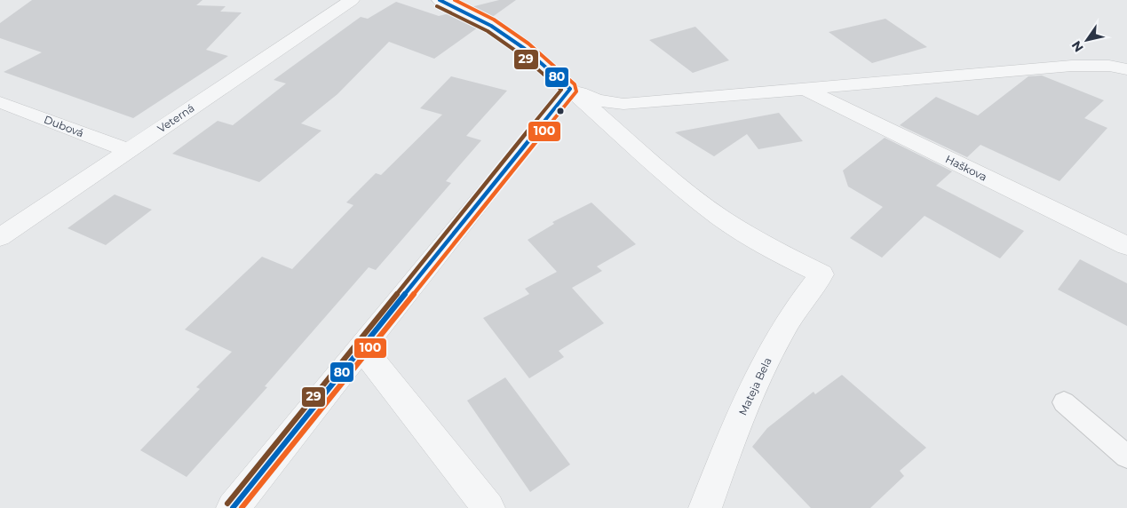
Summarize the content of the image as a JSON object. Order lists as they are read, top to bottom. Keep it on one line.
{"streets":{"street":["Veterná","Dubová","Haškova","Mateja Bela"]},"crossings":[["Veterná","Dubová"]],"lines":["transit line 80","transit line 100","transit line 29"],"north":"bottom left"}
